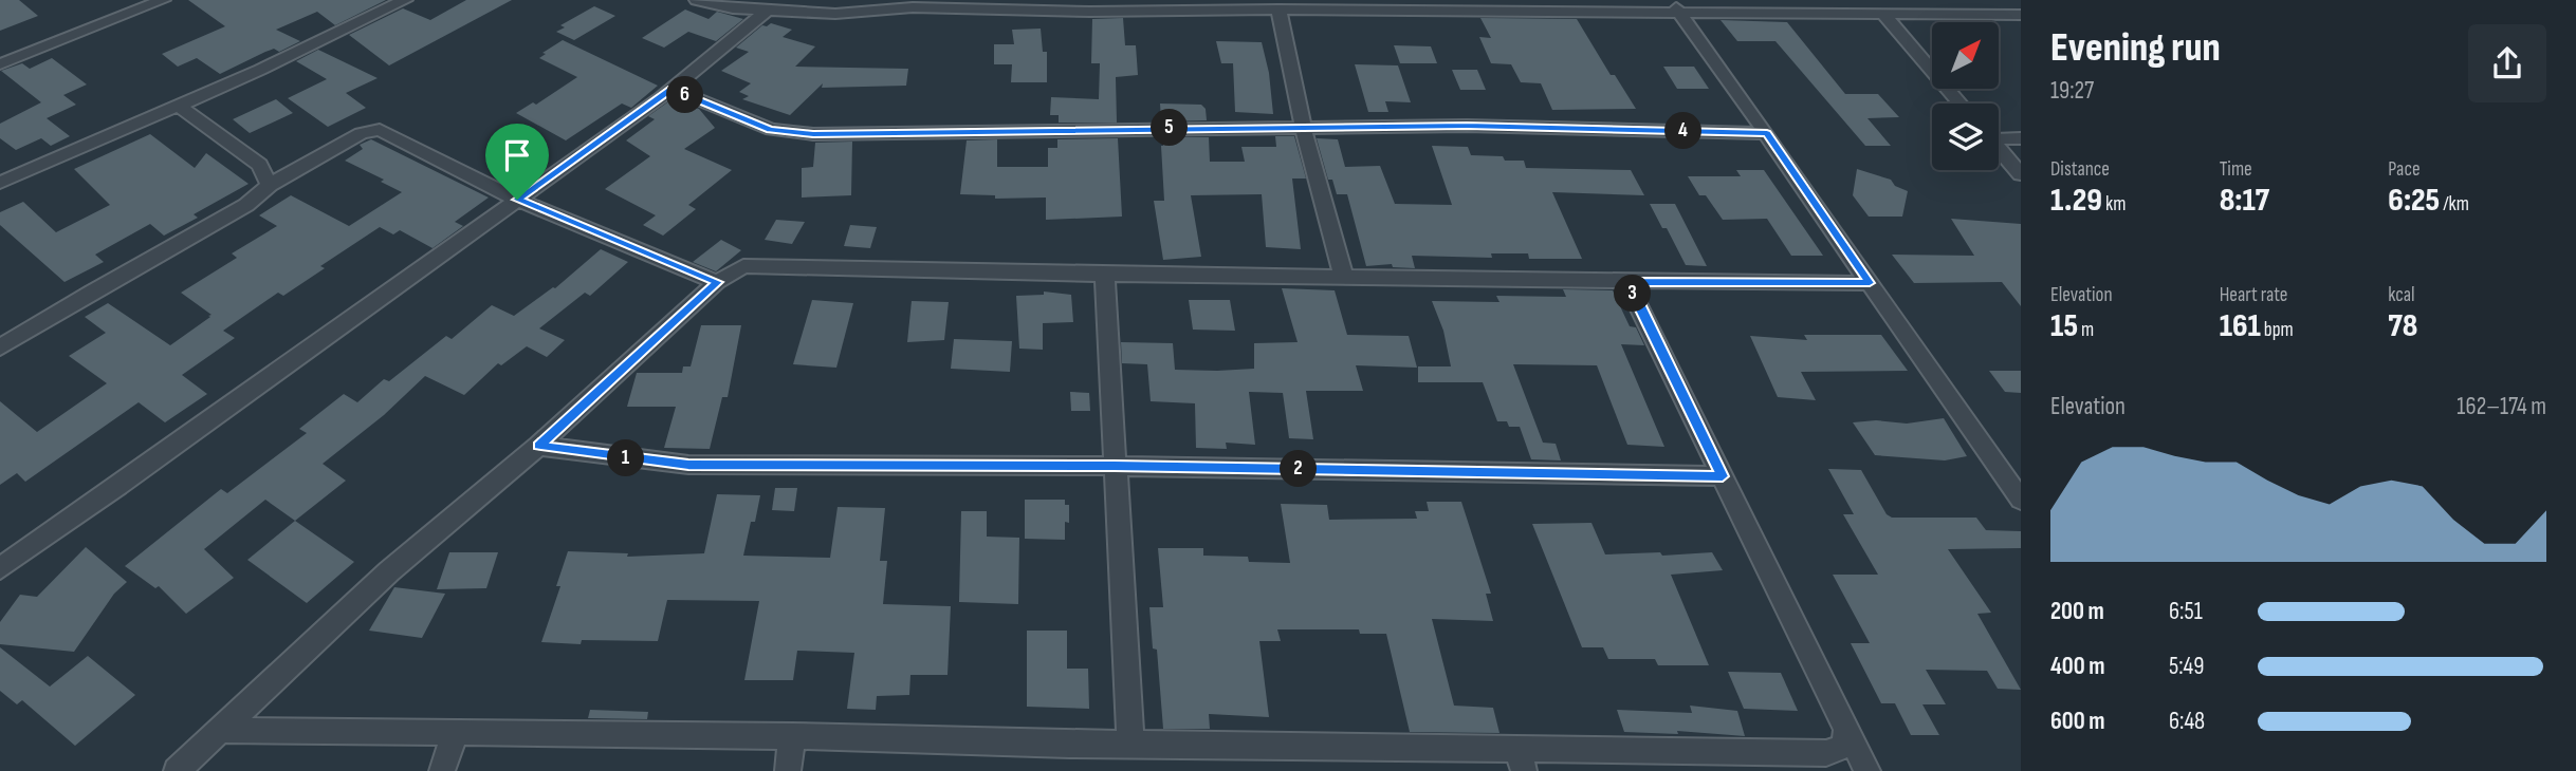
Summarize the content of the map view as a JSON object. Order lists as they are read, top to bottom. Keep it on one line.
{"north":"top right","page":{"heading":["Evening run","19:27"],"pins":["6","5","4","3","1","2"],"stats":[["Distance","1.29 km"],["Time","8:17"],["Pace","6:25 /km"],["Elevation","15 m"],["Heart rate","161 bpm"],["kcal","78"]],"chart":["Elevation","162–174 m"],"list":[{"name":"200 m","note":"6:51"},{"name":"400 m","note":"5:49"},{"name":"600 m","note":"6:48"}]}}
